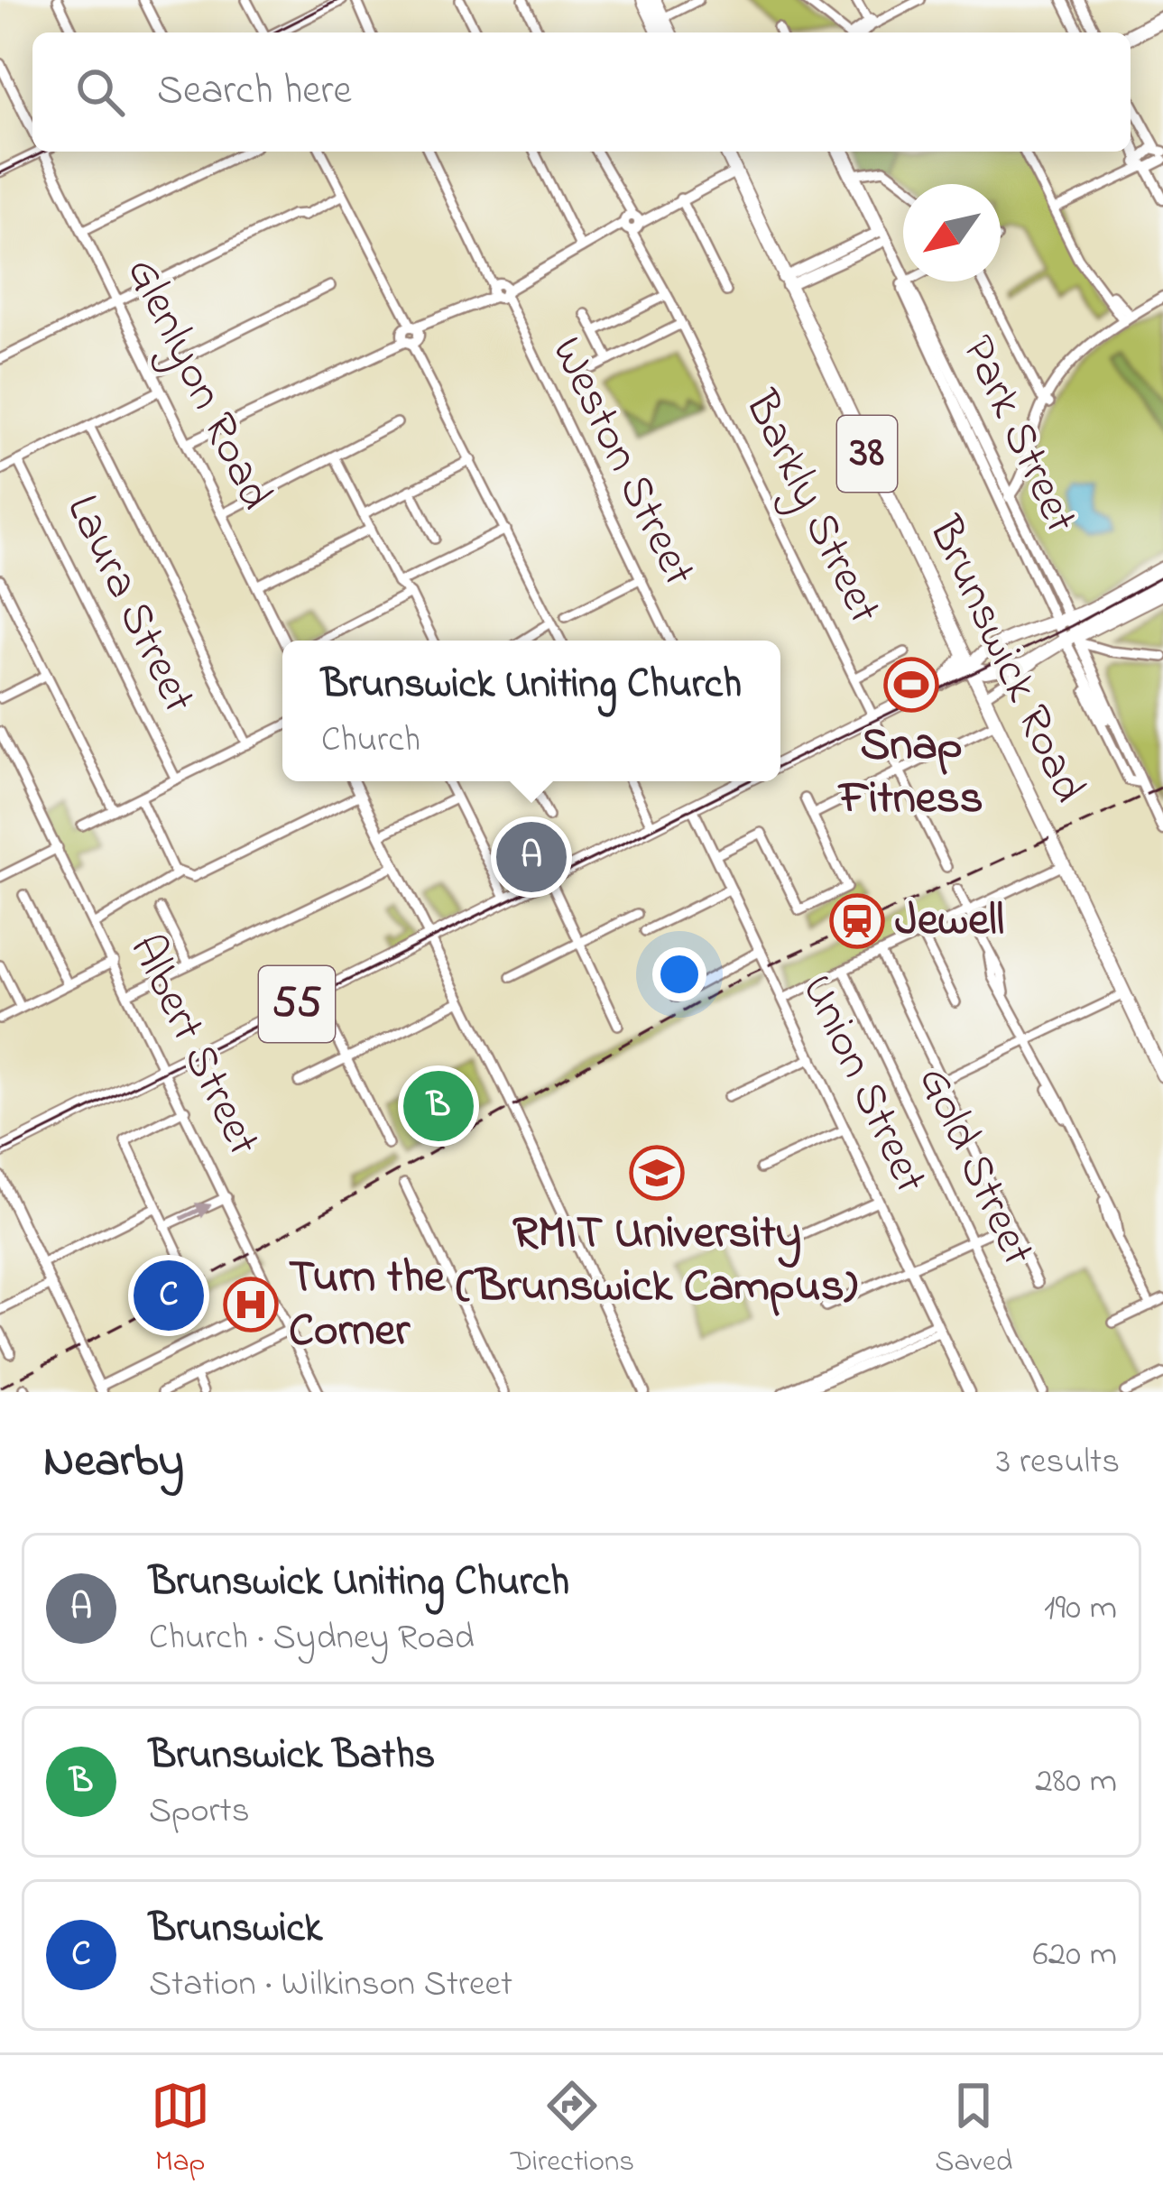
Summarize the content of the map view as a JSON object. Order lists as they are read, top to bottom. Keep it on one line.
{"streets":{"main road":["38","Brunswick Road","55"],"street":["Glenlyon Road","Park Street","Weston Street","Barkly Street","Laura Street","Albert Street","Union Street","Gold Street"]},"crossings":[["55","Albert Street"],["55","Union Street"]],"places":{"sports":["Snap Fitness"],"station":["Jewell"],"school or university":["RMIT University (Brunswick Campus)"],"hospital":["Turn the Corner"]},"north":"bottom left","page":{"search":"Search here","popup":["Brunswick Uniting Church","Church"],"pins":["A","B","C"],"heading":["Nearby","3 results"],"list":[{"mark":"A","name":"Brunswick Uniting Church","note":"Church · Sydney Road","value":"190 m"},{"mark":"B","name":"Brunswick Baths","note":"Sports","value":"280 m"},{"mark":"C","name":"Brunswick","note":"Station · Wilkinson Street","value":"620 m"}],"nav":["Map","Directions","Saved"]}}
